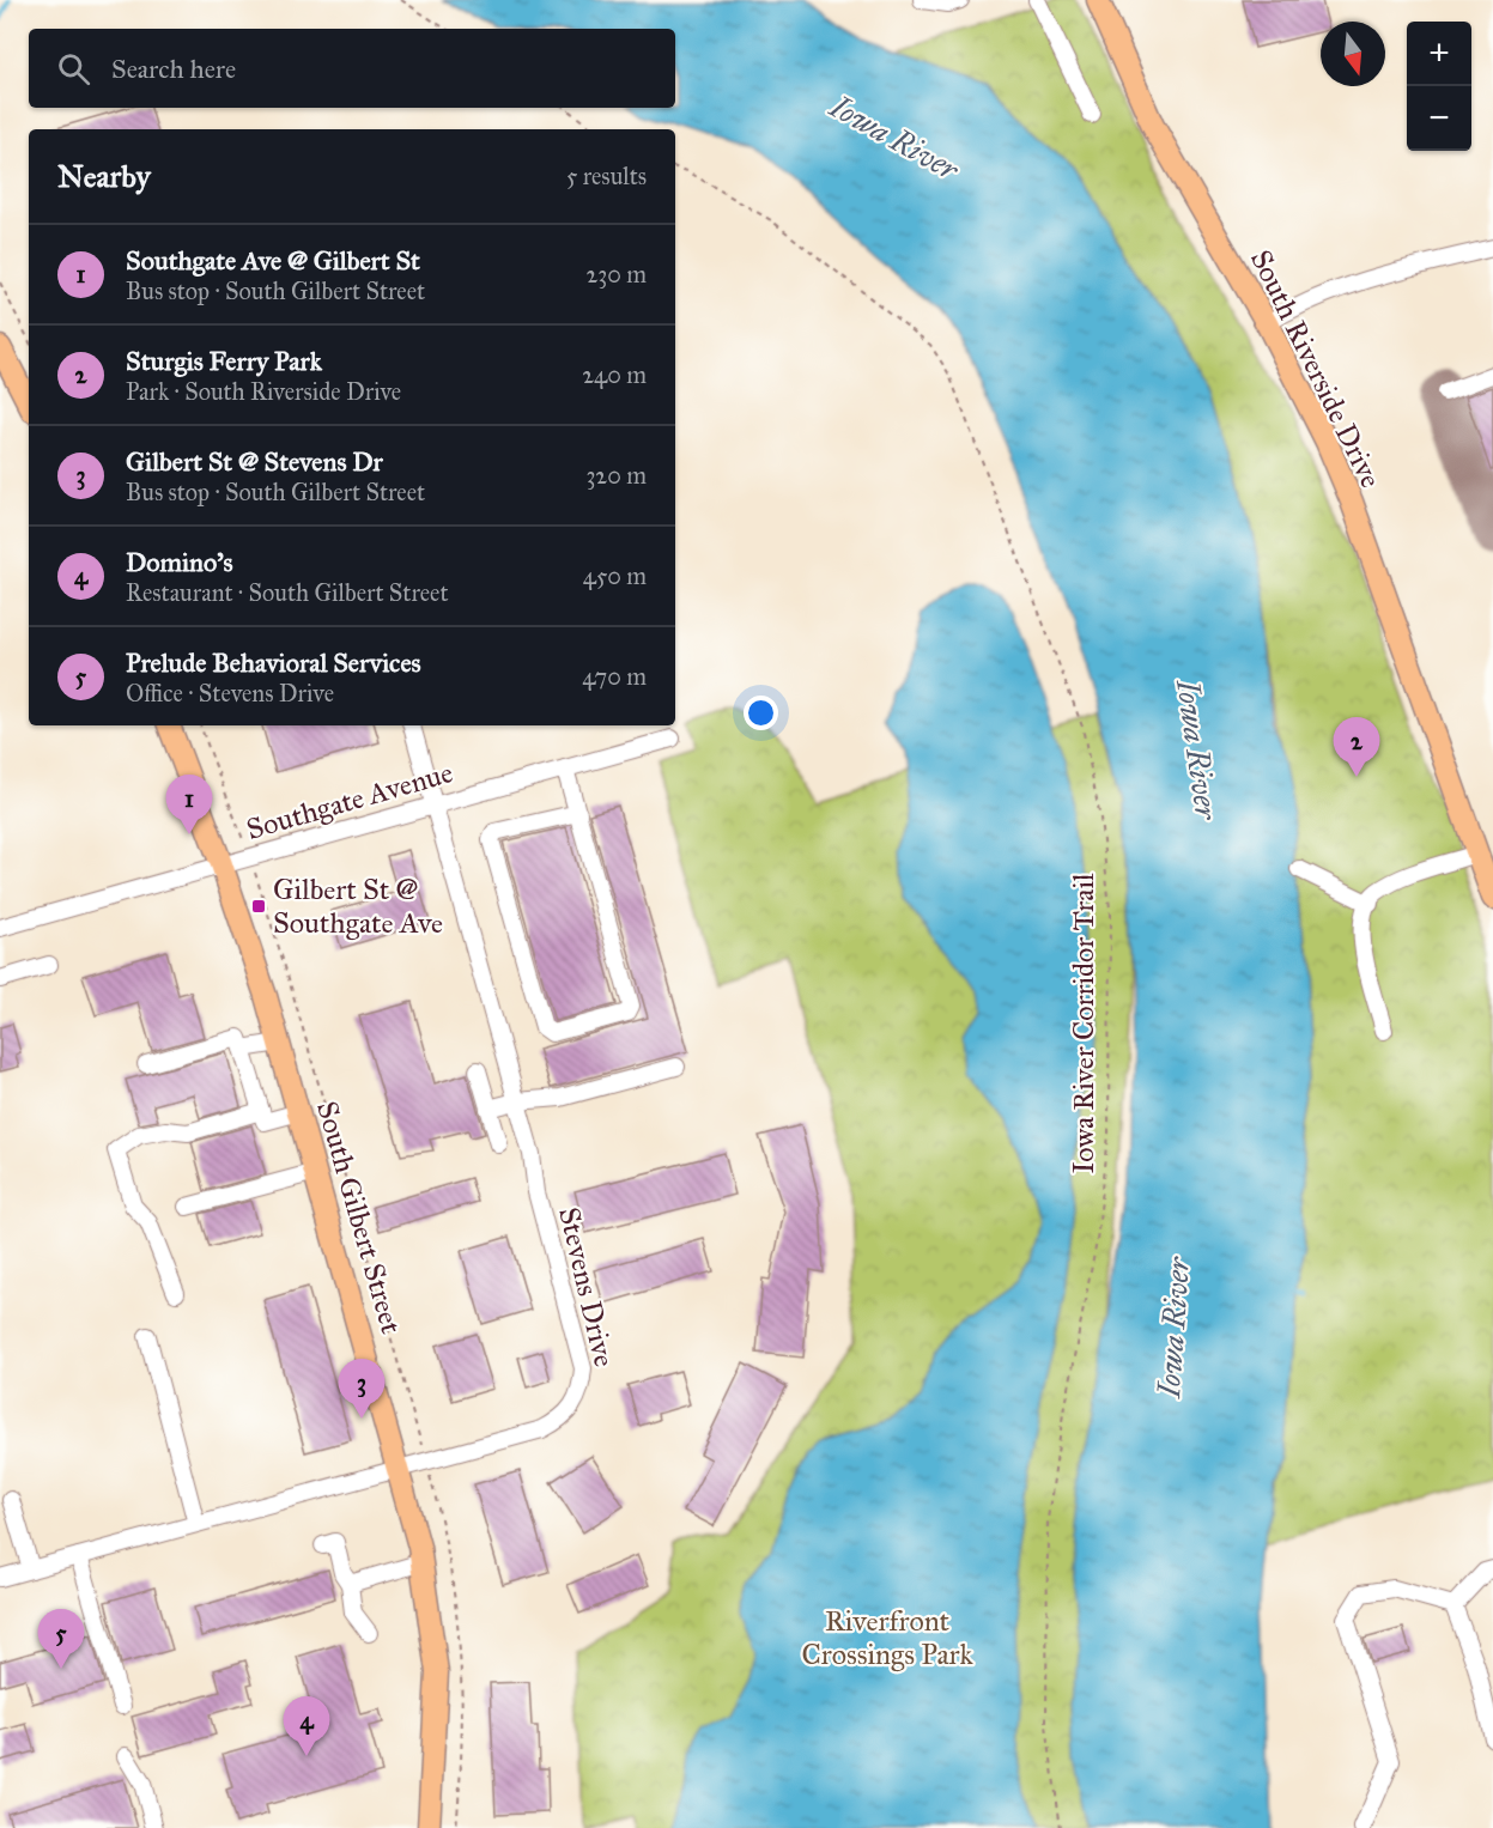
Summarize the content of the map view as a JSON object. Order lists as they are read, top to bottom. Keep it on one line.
{"streets":{"main road":["South Riverside Drive","South Gilbert Street"],"street":["Southgate Avenue","Stevens Drive"],"path":["Iowa River Corridor Trail"]},"crossings":[["Southgate Avenue","South Gilbert Street"],["Southgate Avenue","Stevens Drive"],["South Gilbert Street","Stevens Drive"]],"water":["Iowa River"],"parks":["Riverfront Crossings Park"],"places":{"transit":["Gilbert St @ Southgate Ave"]},"north":"bottom","page":{"map_buttons":["+","−"],"search":"Search here","heading":["Nearby","5 results"],"list":[{"mark":"1","name":"Southgate Ave @ Gilbert St","note":"Bus stop · South Gilbert Street","value":"230 m"},{"mark":"2","name":"Sturgis Ferry Park","note":"Park · South Riverside Drive","value":"240 m"},{"mark":"3","name":"Gilbert St @ Stevens Dr","note":"Bus stop · South Gilbert Street","value":"320 m"},{"mark":"4","name":"Domino's","note":"Restaurant · South Gilbert Street","value":"450 m"},{"mark":"5","name":"Prelude Behavioral Services","note":"Office · Stevens Drive","value":"470 m"}],"pins":["2","1","3","5","4"]}}
